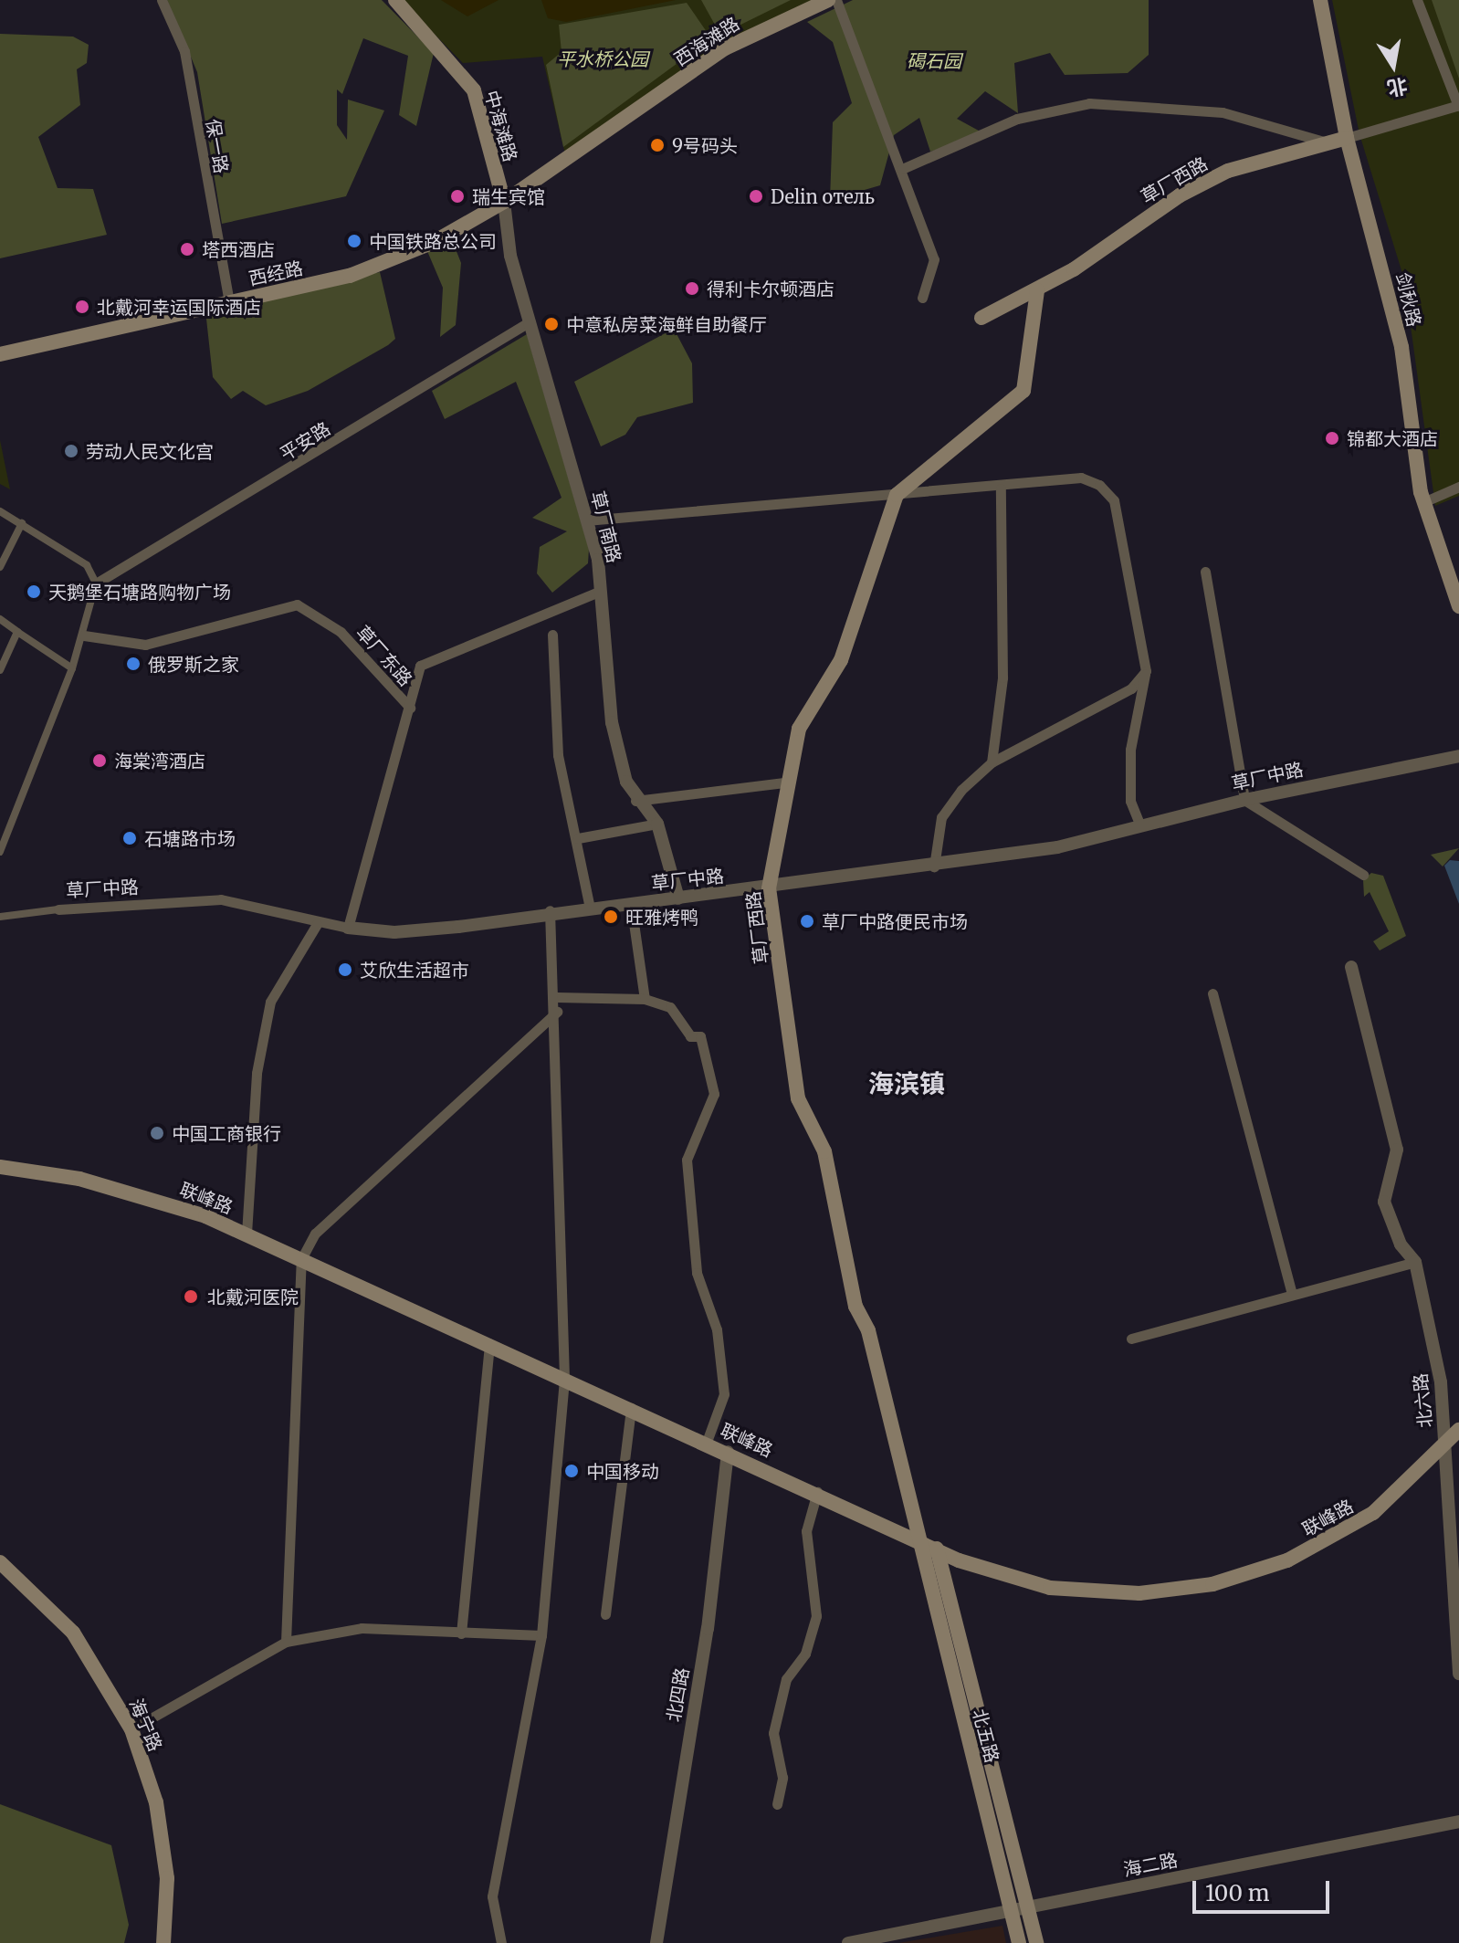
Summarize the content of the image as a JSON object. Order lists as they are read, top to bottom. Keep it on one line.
{"streets":{"main road":["西海滩路","中海滩路","草厂西路","西经路","剑秋路","联峰路","海宁路","北五路"],"street":["保一路","平安路","草厂南路","草厂东路","草厂中路","北六路","北四路","海二路"]},"crossings":[["西海滩路","中海滩路"],["西海滩路","西经路"],["西海滩路","草厂南路"],["中海滩路","西经路"],["中海滩路","草厂南路"],["保一路","西经路"],["草厂西路","剑秋路"],["草厂西路","草厂中路"],["草厂西路","联峰路"],["草厂西路","北五路"],["西经路","草厂南路"],["平安路","草厂南路"],["草厂南路","草厂中路"],["联峰路","北六路"],["联峰路","北四路"],["联峰路","北五路"],["北五路","海二路"]],"districts":["海滨镇"],"parks":["平水桥公园","碣石园"],"places":["9号码头","瑞生宾馆","Delin отель","中国铁路总公司","塔西酒店","得利卡尔顿酒店","北戴河幸运国际酒店","中意私房菜海鲜自助餐厅","锦都大酒店","劳动人民文化宫","天鹅堡石塘路购物广场","俄罗斯之家","海棠湾酒店","石塘路市场","旺雅烤鸭","草厂中路便民市场","艾欣生活超市","中国工商银行","北戴河医院","中国移动"],"scale_bar":"100 m","north":"bottom"}
